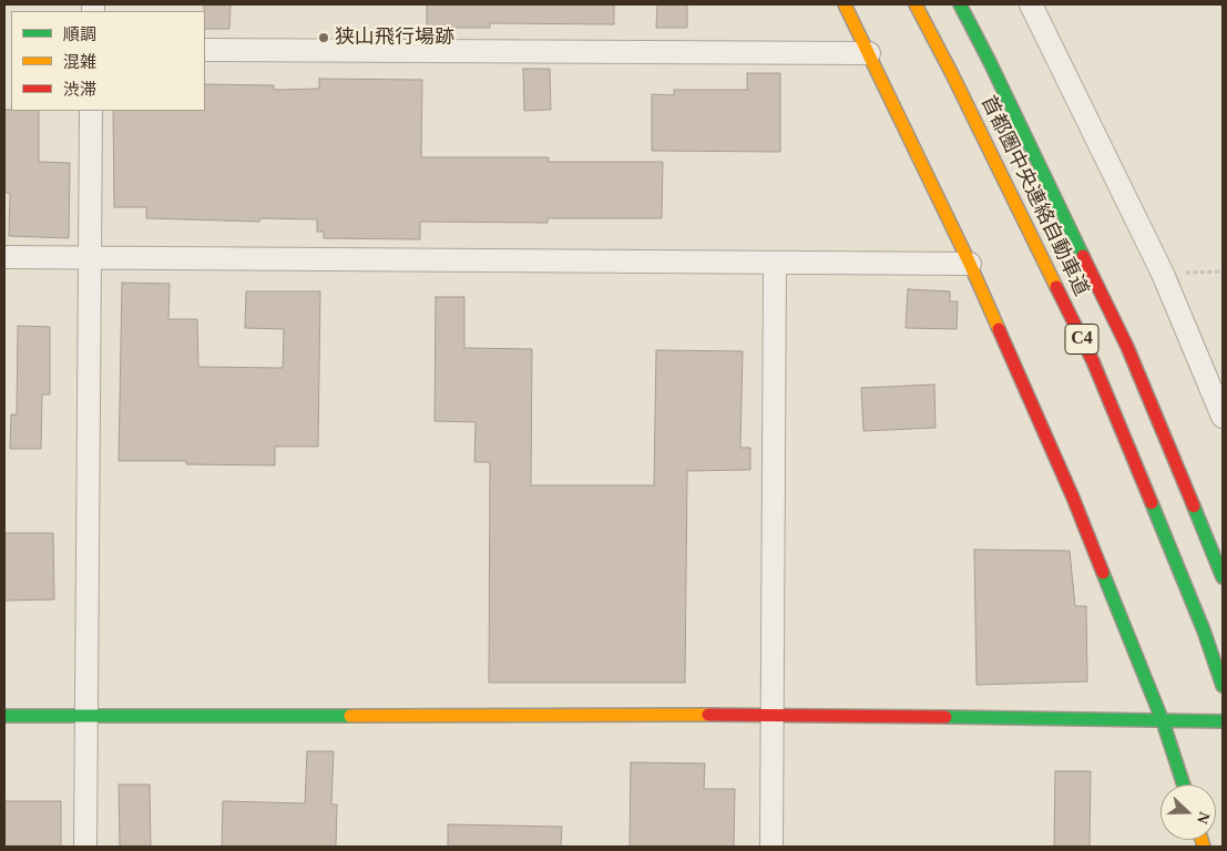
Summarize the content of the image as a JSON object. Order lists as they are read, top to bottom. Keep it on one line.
{"streets":{"main road":["首都圏中央連絡自動車道","C4"]},"places":["狭山飛行場跡"],"legend":["順調","混雑","渋滞"],"north":"right"}
